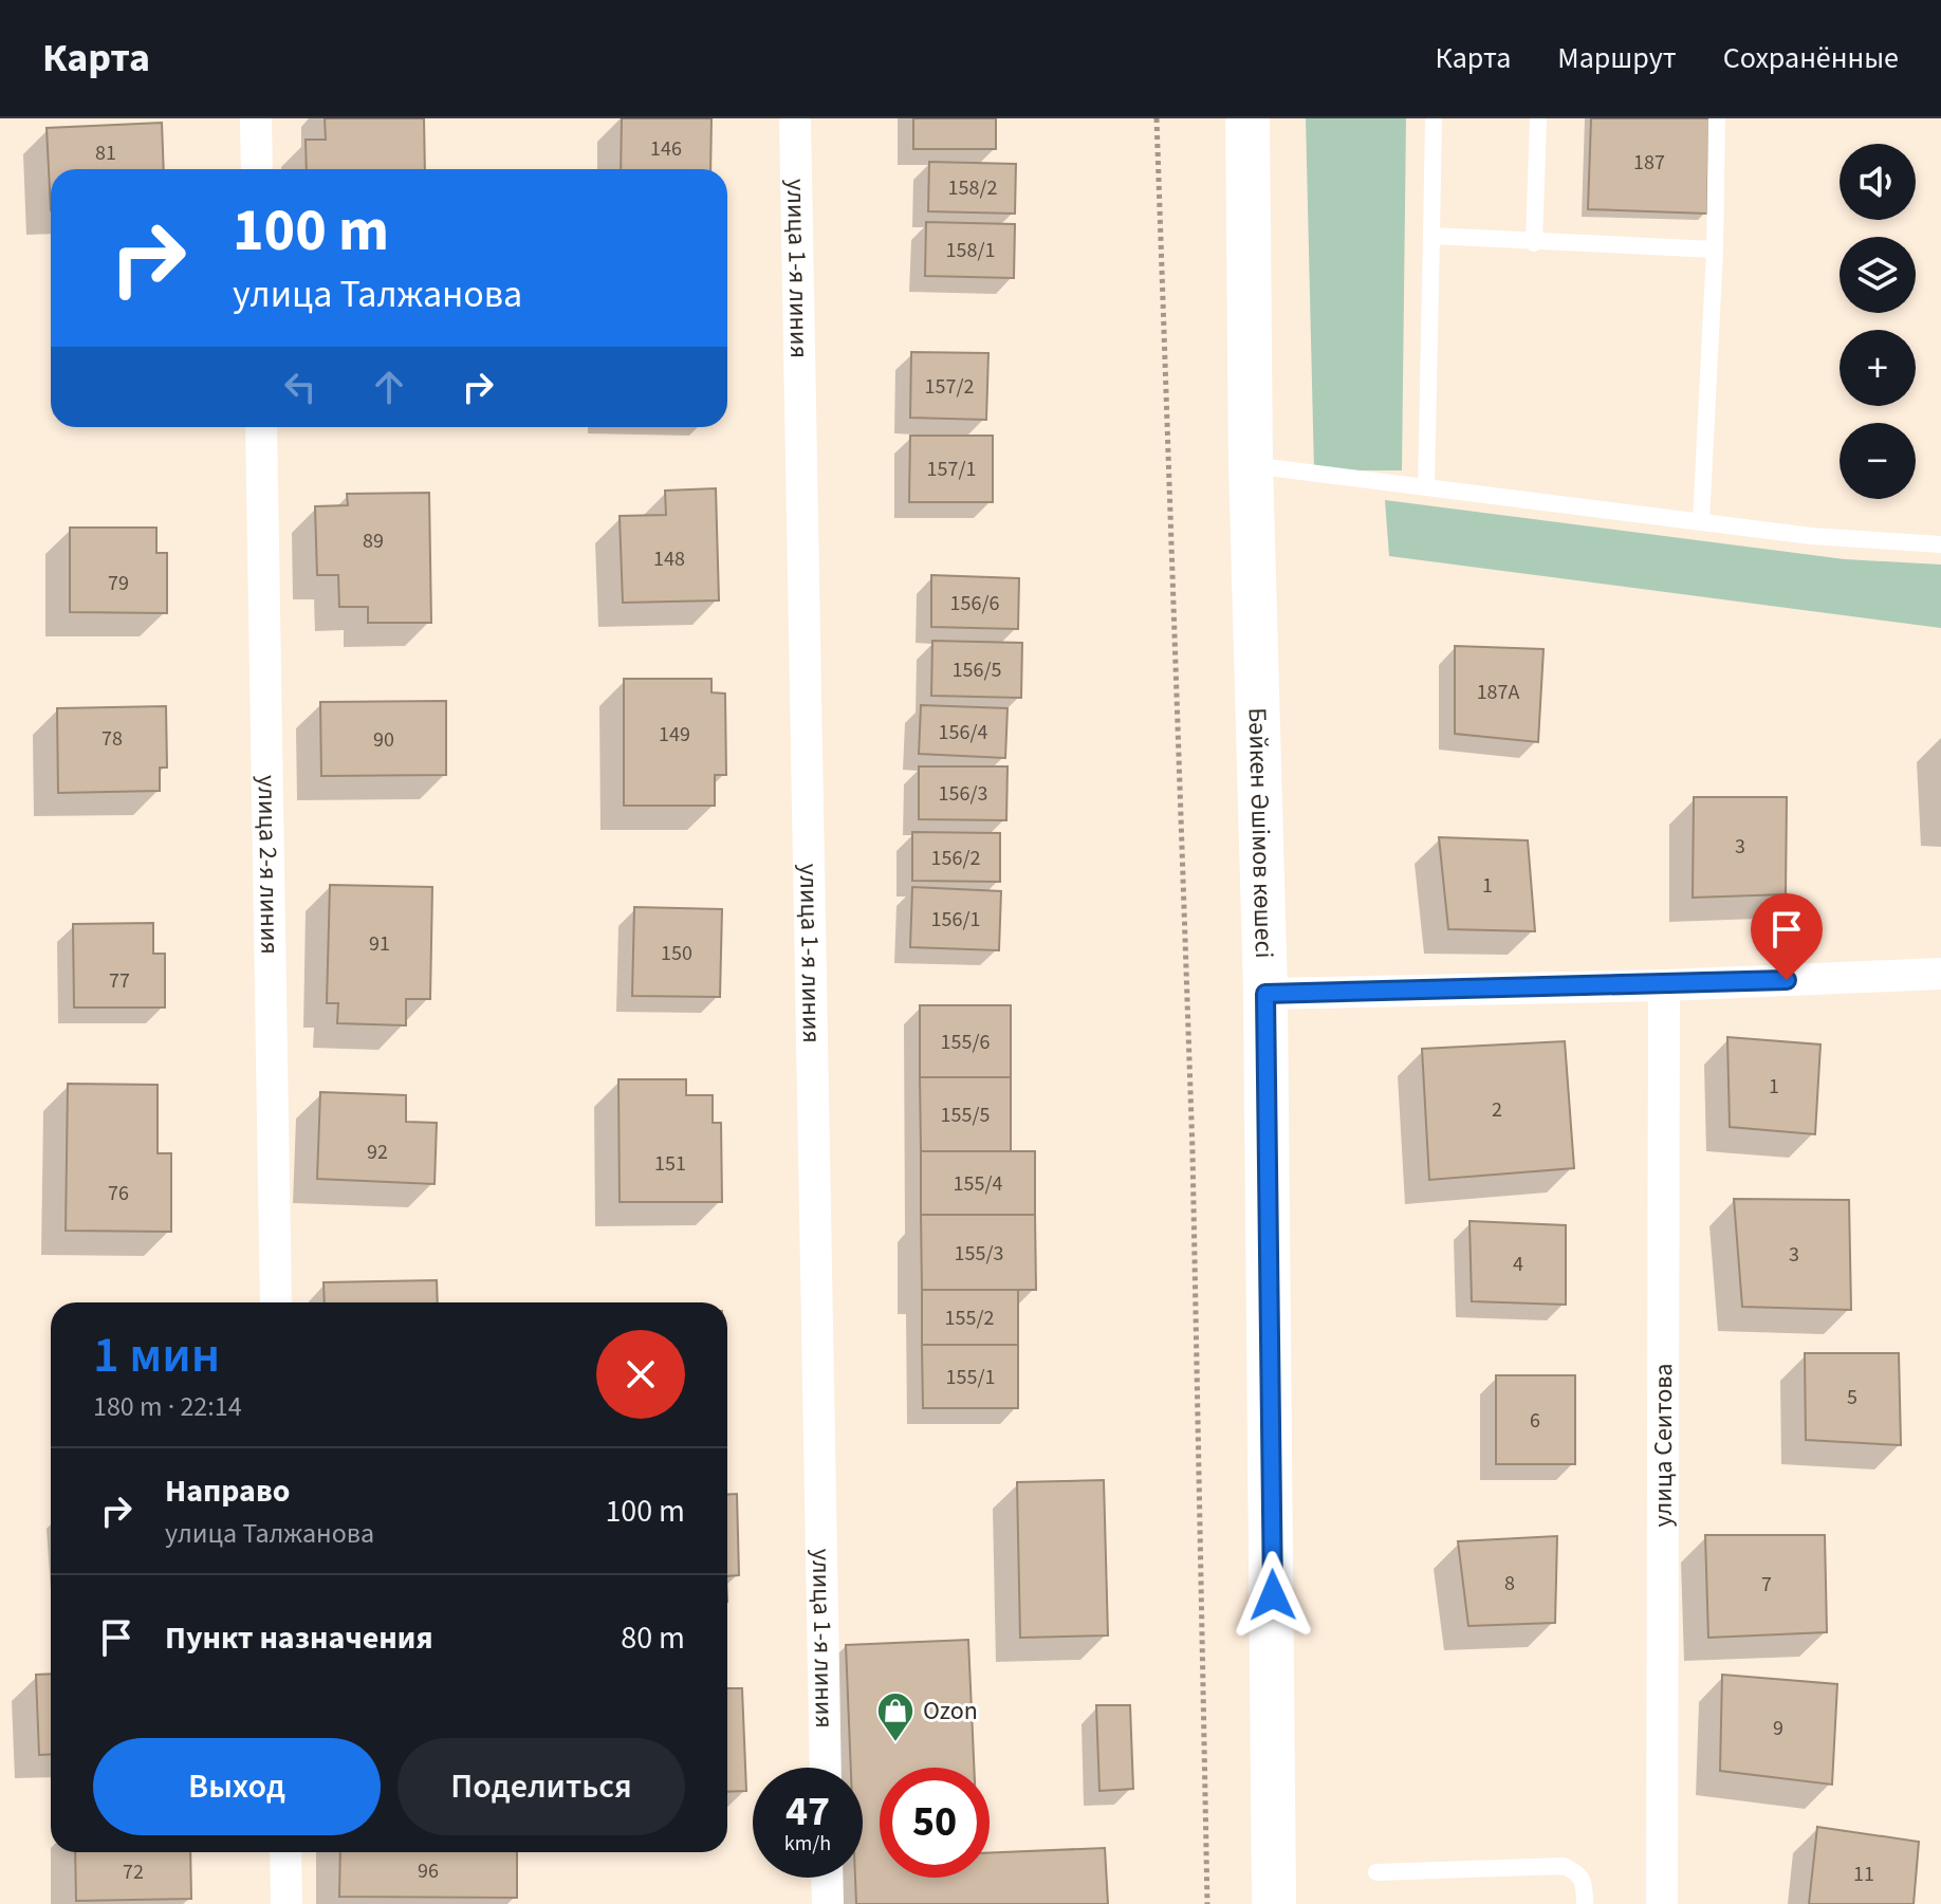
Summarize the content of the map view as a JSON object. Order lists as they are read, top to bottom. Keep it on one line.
{"streets":{"main road":["Бәйкен Әшімов көшесі"],"street":["улица 1-я линия","улица 2-я линия","улица Сеитова"]},"places":{"shop":["Ozon"]},"house_numbers":["146","81","187","158/2","158/1","157/2","157/1","89","148","79","156/6","156/5","187А","156/4","149","78","90","156/3","3","156/2","1","156/1","91","150","77","155/6","1","2","155/5","92","151","155/4","76","155/3","3","4","155/2","155/1","5","6","8","7","9","96","72","11"],"page":{"header":"Карта","nav":["Карта","Маршрут","Сохранённые"],"map_buttons":["+","−"],"turn":["100 m","улица Талжанова"],"heading":["1 мин","180 m · 22:14"],"list":[{"name":"Направо","note":"улица Талжанова","value":"100 m"},{"name":"Пункт назначения","value":"80 m"}],"buttons":["Выход","Поделиться"],"speed":"47 km/h","limit":"50"}}
